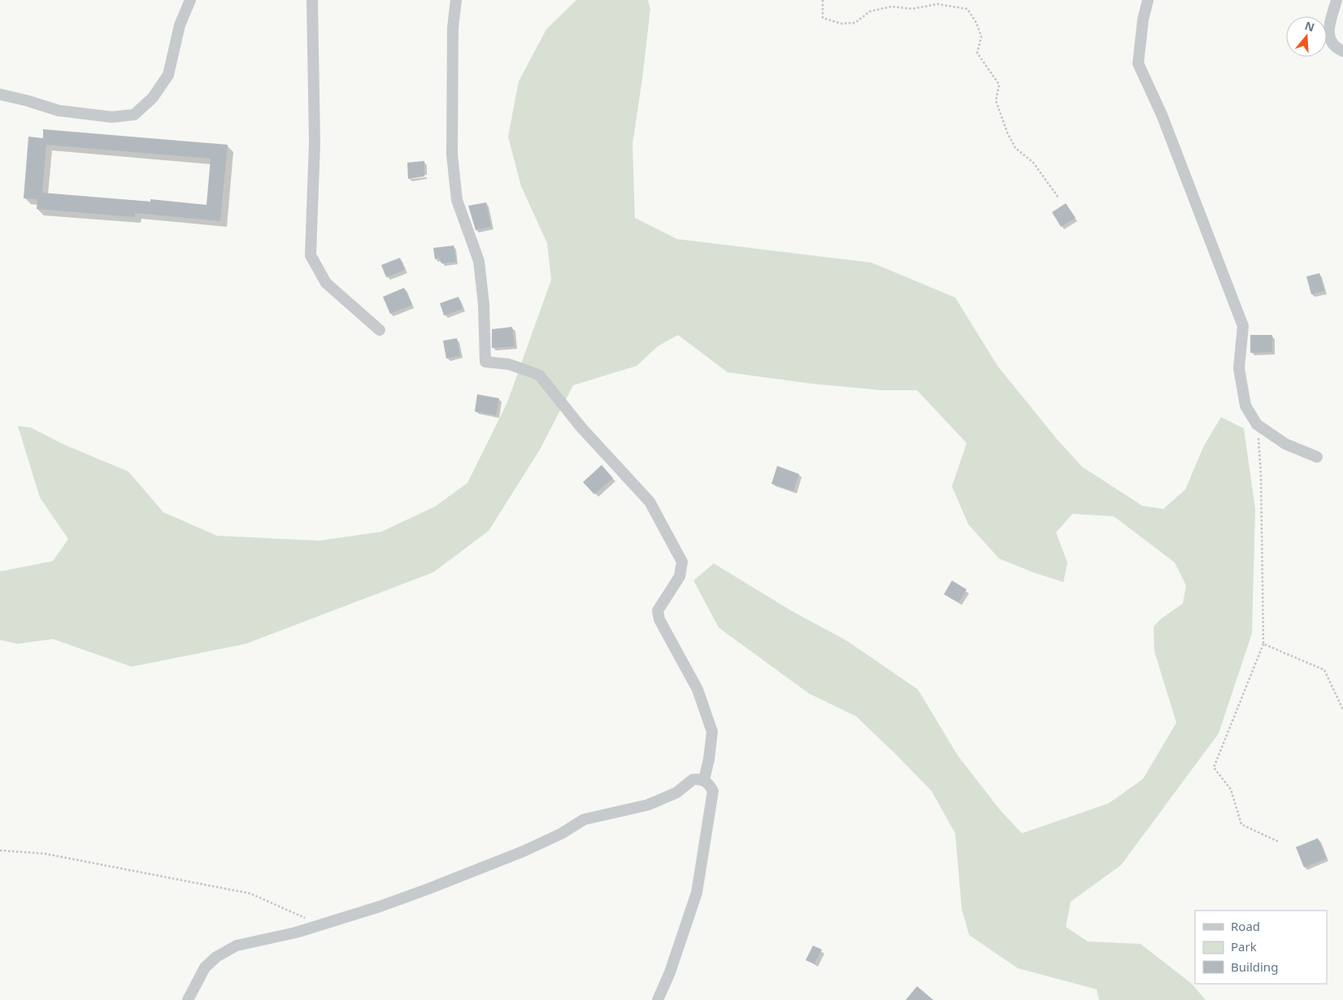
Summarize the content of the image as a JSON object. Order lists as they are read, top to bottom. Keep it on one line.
{"legend":["Road","Park","Building"],"north":"top"}
